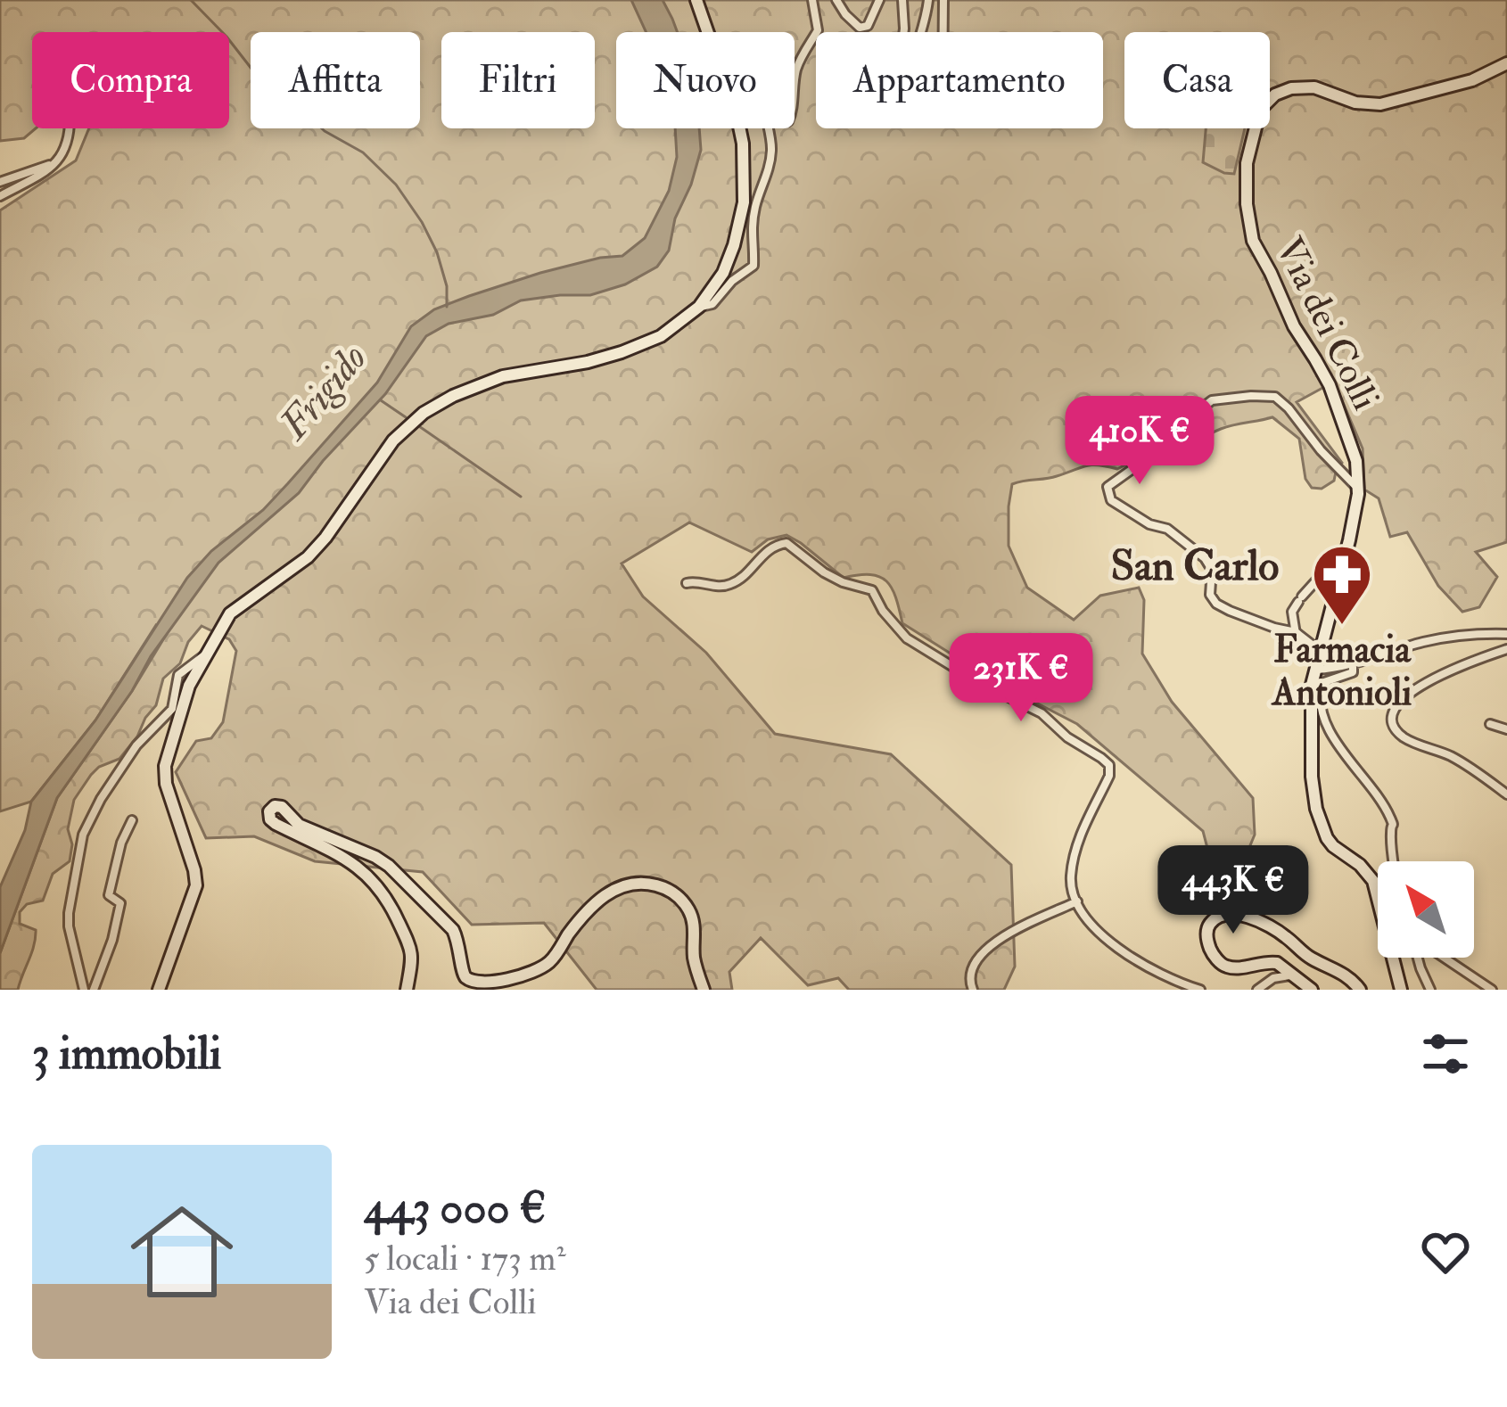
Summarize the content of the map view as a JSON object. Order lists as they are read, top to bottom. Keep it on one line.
{"streets":{"street":["Via dei Colli"]},"districts":["San Carlo"],"water":["Frigido"],"places":{"pharmacy":["Farmacia Antonioli"]},"north":"top left","page":{"chip":["Compra","Affitta","Filtri","Nuovo","Appartamento","Casa"],"price":["410K €","231K €","443K €"],"heading":"3 immobili","list":[{"name":"443 000 €","note":"5 locali · 173 m² · Via dei Colli"}]}}
